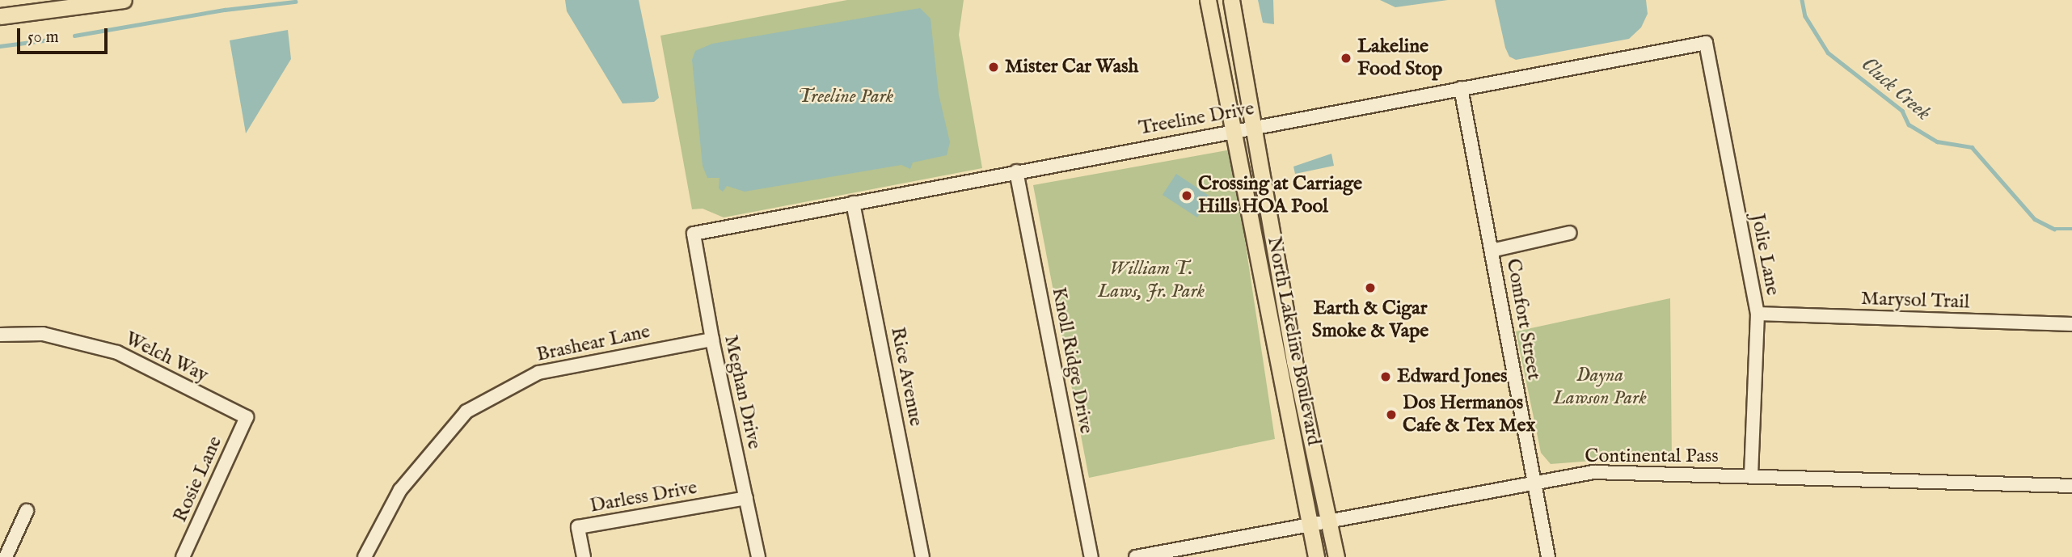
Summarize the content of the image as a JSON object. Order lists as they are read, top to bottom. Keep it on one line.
{"streets":{"main road":["North Lakeline Boulevard"],"street":["Treeline Drive","Jolie Lane","Marysol Trail","Comfort Street","Brashear Lane","Welch Way","Knoll Ridge Drive","Rice Avenue","Meghan Drive","Continental Pass","Rosie Lane","Darless Drive"]},"crossings":[["Treeline Drive","Jolie Lane"],["Treeline Drive","Comfort Street"],["Treeline Drive","North Lakeline Boulevard"],["Treeline Drive","Knoll Ridge Drive"],["Treeline Drive","Rice Avenue"],["Treeline Drive","Meghan Drive"],["Jolie Lane","Marysol Trail"],["Jolie Lane","Continental Pass"],["Comfort Street","Continental Pass"],["North Lakeline Boulevard","Continental Pass"],["Brashear Lane","Meghan Drive"],["Welch Way","Rosie Lane"],["Meghan Drive","Darless Drive"]],"water":["Cluck Creek"],"parks":["Treeline Park","William T. Laws, Jr. Park","Dayna Lawson Park"],"places":["Lakeline Food Stop","Mister Car Wash","Crossing at Carriage Hills HOA Pool","Earth & Cigar Smoke & Vape","Edward Jones","Dos Hermanos Cafe & Tex Mex"],"scale_bar":"50 m"}
